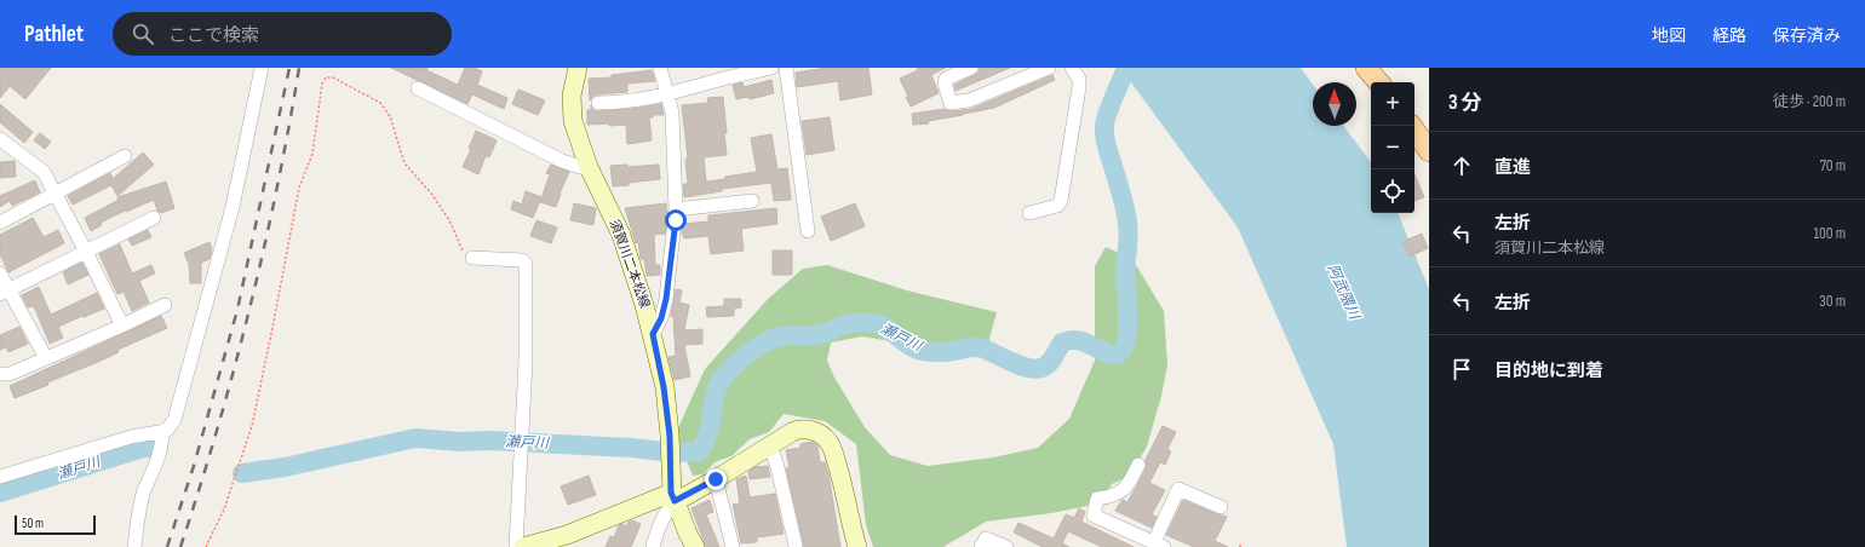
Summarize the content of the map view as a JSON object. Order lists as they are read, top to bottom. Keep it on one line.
{"streets":{"main road":["須賀川二本松線"]},"water":["阿武隈川","瀬戸川"],"scale_bar":"50 m","north":"top","page":{"header":"Pathlet","search":"ここで検索","nav":["地図","経路","保存済み"],"heading":["3 分","徒歩 · 200 m"],"map_buttons":["+","−"],"list":[["直進","70 m"],["左折","須賀川二本松線","100 m"],["左折","30 m"],"目的地に到着"],"scale":"50 m"}}
